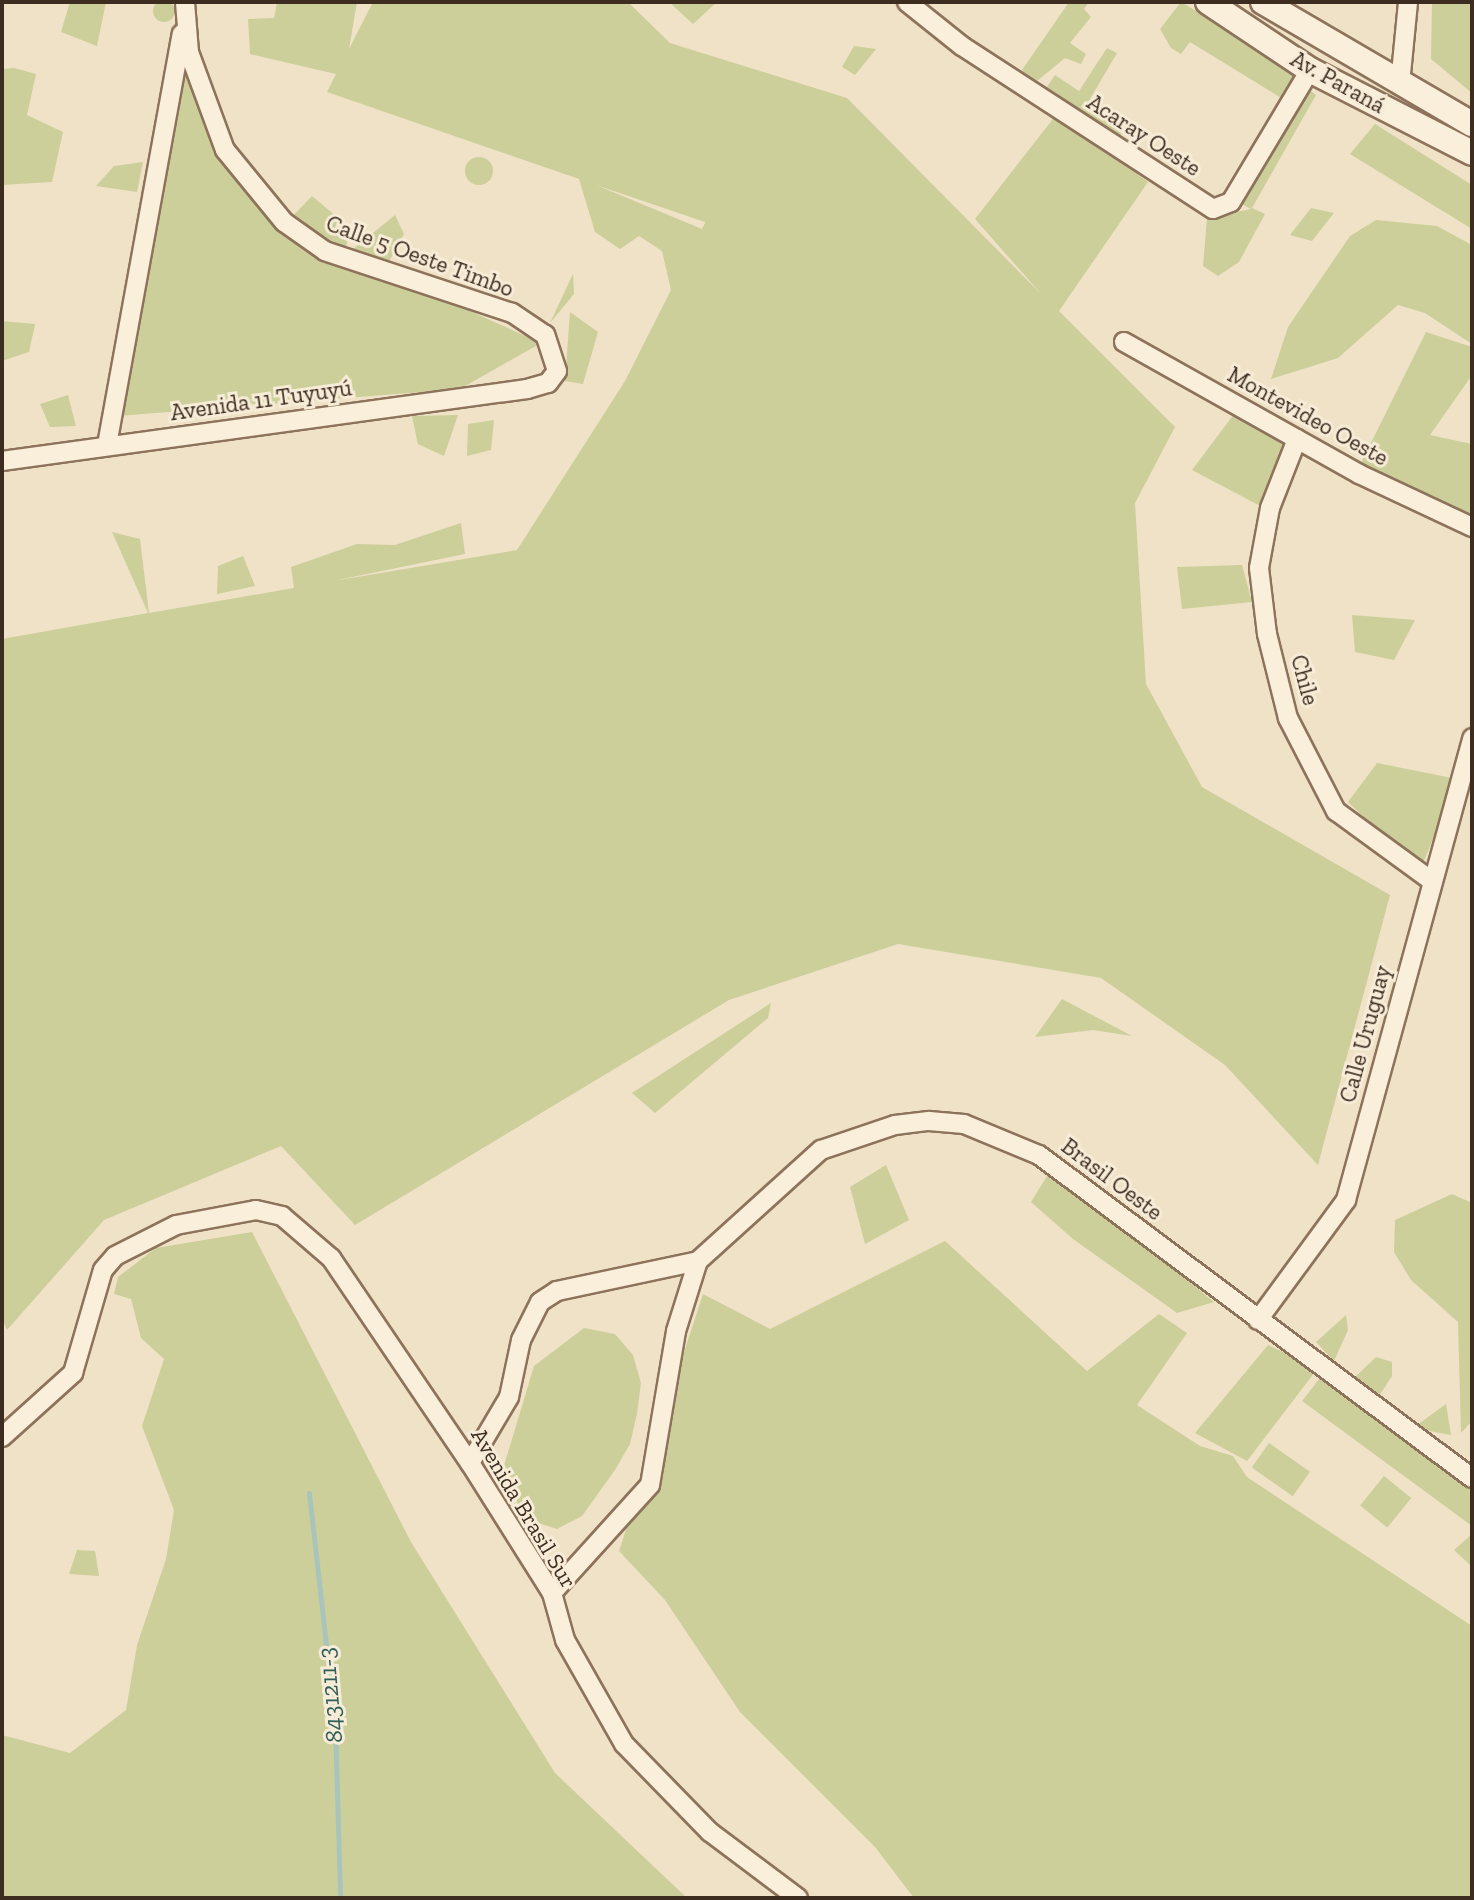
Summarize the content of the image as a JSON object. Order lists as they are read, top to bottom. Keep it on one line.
{"streets":{"street":["Av. Paraná","Acaray Oeste","Calle 5 Oeste Timbo","Avenida 11 Tuyuyú","Montevideo Oeste","Chile","Calle Uruguay","Brasil Oeste","Avenida Brasil Sur"]},"crossings":[["Av. Paraná","Acaray Oeste"],["Calle 5 Oeste Timbo","Avenida 11 Tuyuyú"],["Montevideo Oeste","Chile"],["Chile","Calle Uruguay"],["Calle Uruguay","Brasil Oeste"]],"water":["8431211-3"]}
